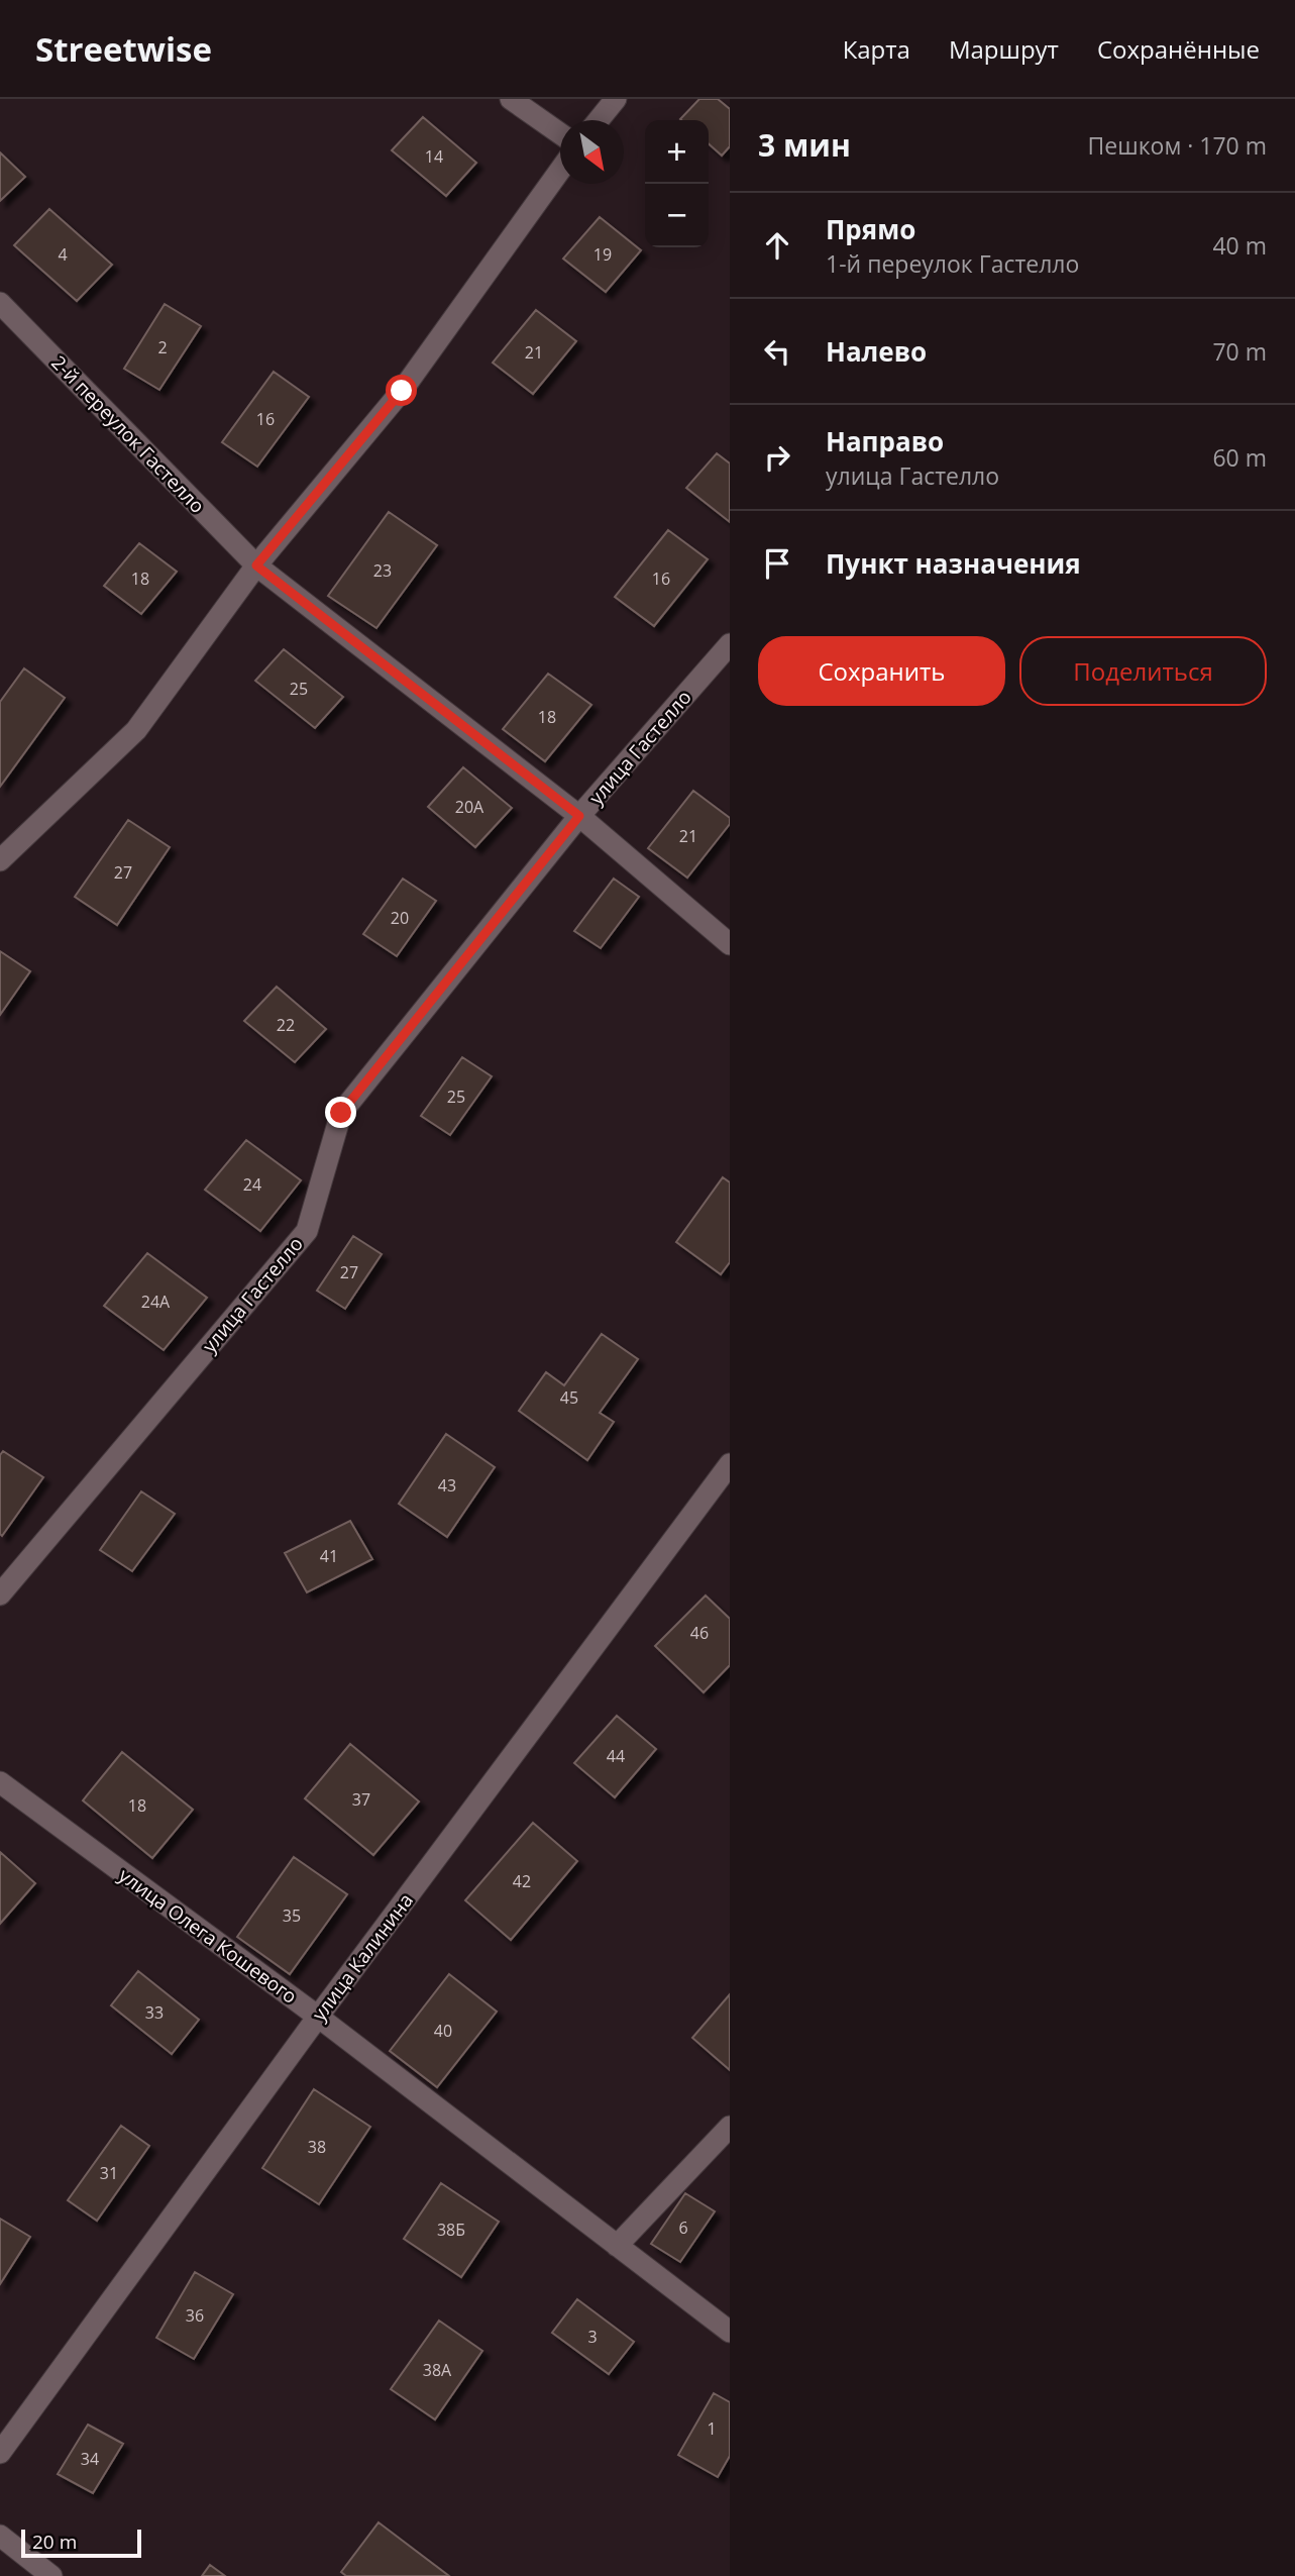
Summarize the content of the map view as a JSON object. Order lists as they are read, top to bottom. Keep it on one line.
{"streets":{"street":["2-й переулок Гастелло","улица Гастелло","улица Олега Кошевого","улица Калинина"]},"crossings":[["2-й переулок Гастелло","улица Гастелло"],["улица Олега Кошевого","улица Калинина"]],"house_numbers":["14","4","19","2","21","16","23","18","16","25","18","20А","21","27","20","22","25","24","27","24А","45","43","41","46","44","37","18","42","35","33","40","38","31","6","38Б","36","3","38А","1","34"],"scale_bar":"20 m","north":"bottom right","page":{"header":"Streetwise","nav":["Карта","Маршрут","Сохранённые"],"heading":["3 мин","Пешком · 170 m"],"map_buttons":["+","−"],"list":[["Прямо","1-й переулок Гастелло","40 m"],["Налево","70 m"],["Направо","улица Гастелло","60 m"],"Пункт назначения"],"buttons":["Сохранить","Поделиться"],"scale":"20 m"}}
